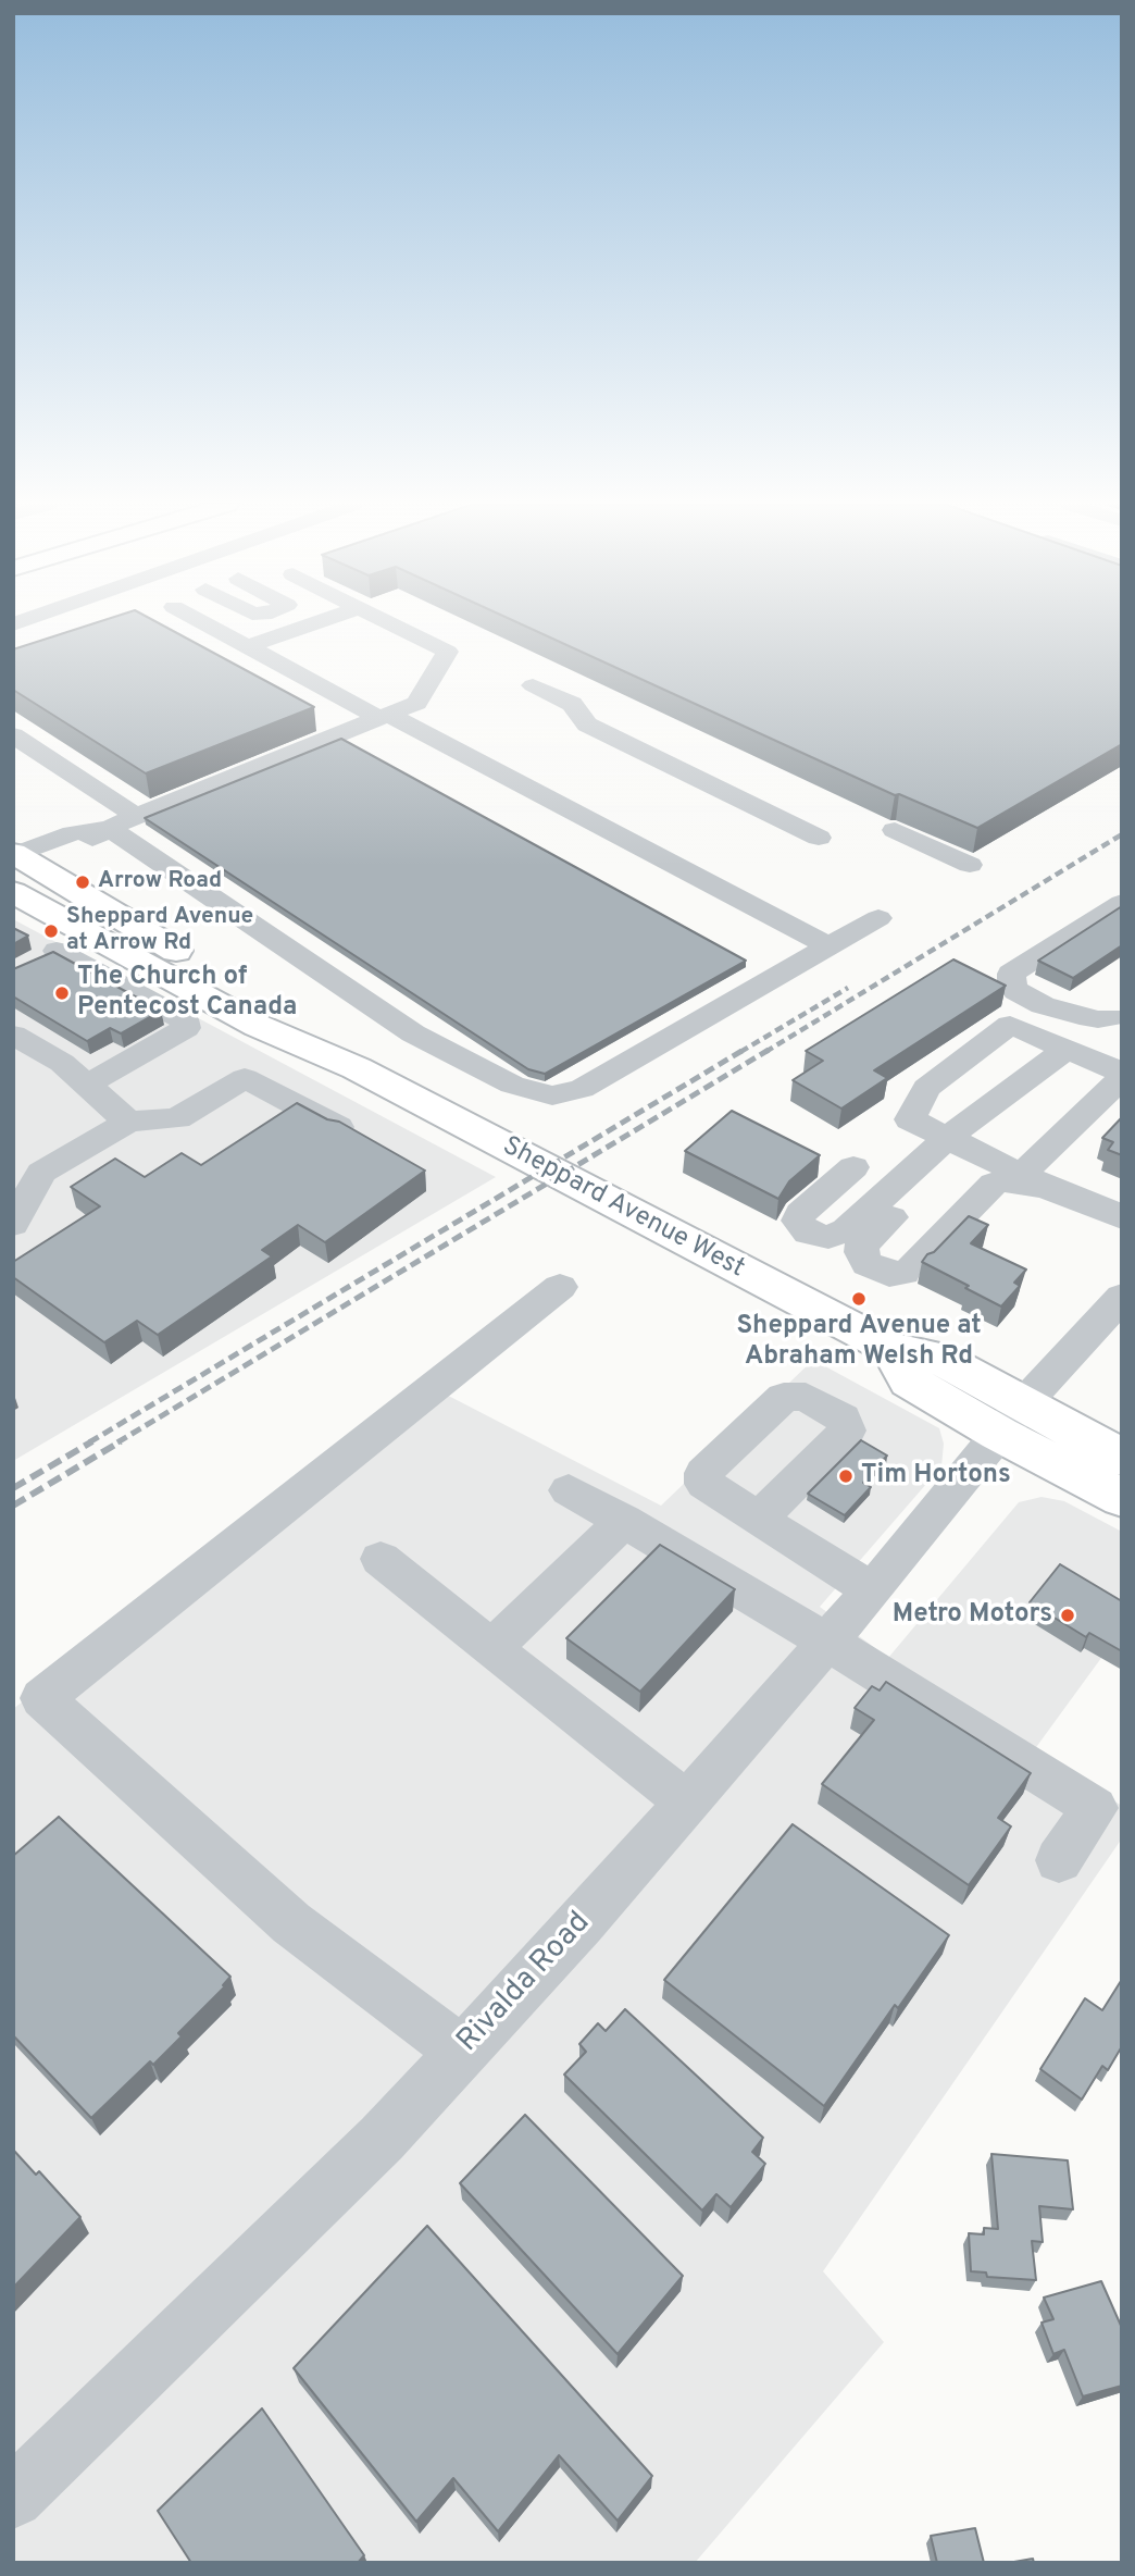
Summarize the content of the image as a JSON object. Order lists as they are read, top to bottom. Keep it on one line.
{"streets":{"main road":["Sheppard Avenue West"],"street":["Rivalda Road"]},"crossings":[["Sheppard Avenue West","Rivalda Road"]],"places":["Arrow Road","Sheppard Avenue at Arrow Rd","The Church of Pentecost Canada","Sheppard Avenue at Abraham Welsh Rd","Tim Hortons","Metro Motors"]}
